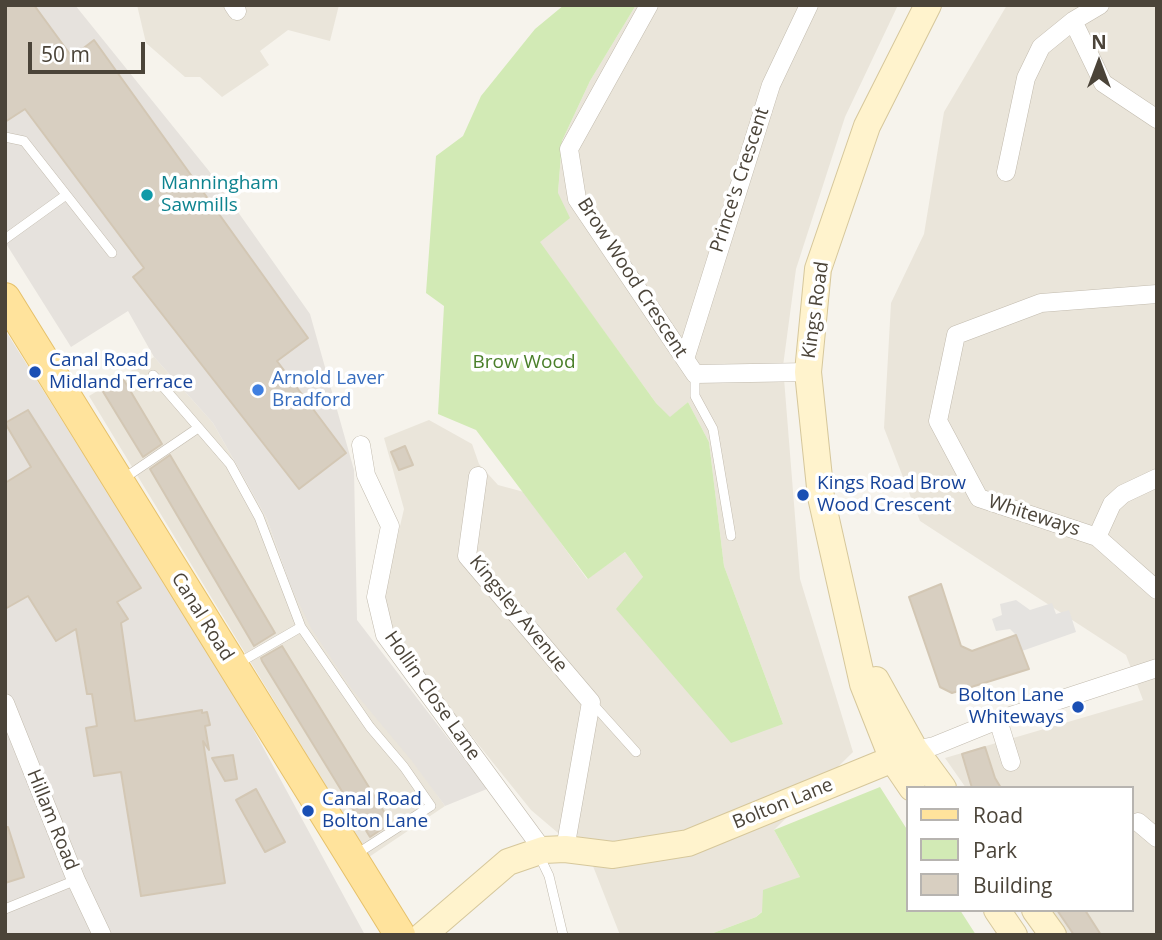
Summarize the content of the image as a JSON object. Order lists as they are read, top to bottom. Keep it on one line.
{"streets":{"main road":["Canal Road"],"street":["Prince's Crescent","Brow Wood Crescent","Kings Road","Whiteways","Kingsley Avenue","Hollin Close Lane","Bolton Lane","Hillam Road"]},"crossings":[["Prince's Crescent","Brow Wood Crescent"],["Brow Wood Crescent","Kings Road"],["Kings Road","Bolton Lane"],["Hollin Close Lane","Bolton Lane"]],"parks":["Brow Wood"],"places":["Manningham Sawmills","Canal Road Midland Terrace","Arnold Laver Bradford","Kings Road Brow Wood Crescent","Bolton Lane Whiteways","Canal Road Bolton Lane"],"legend":["Road","Park","Building"],"scale_bar":"50 m","north":"top"}
